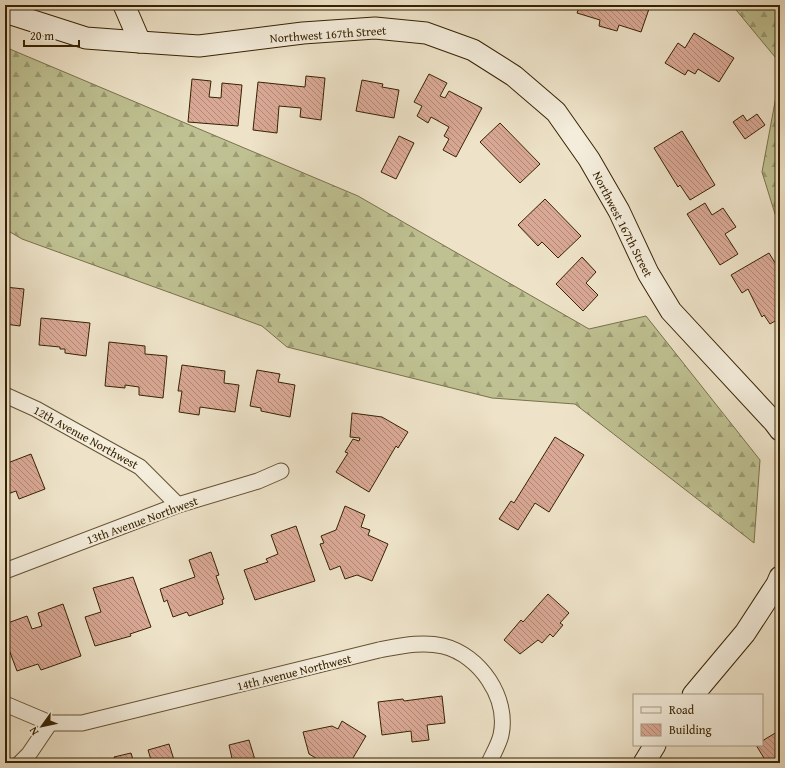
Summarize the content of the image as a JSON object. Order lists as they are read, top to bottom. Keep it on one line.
{"streets":{"street":["Northwest 167th Street","12th Avenue Northwest","13th Avenue Northwest","14th Avenue Northwest"]},"crossings":[["12th Avenue Northwest","13th Avenue Northwest"]],"legend":["Road","Building"],"scale_bar":"20 m","north":"bottom left"}
